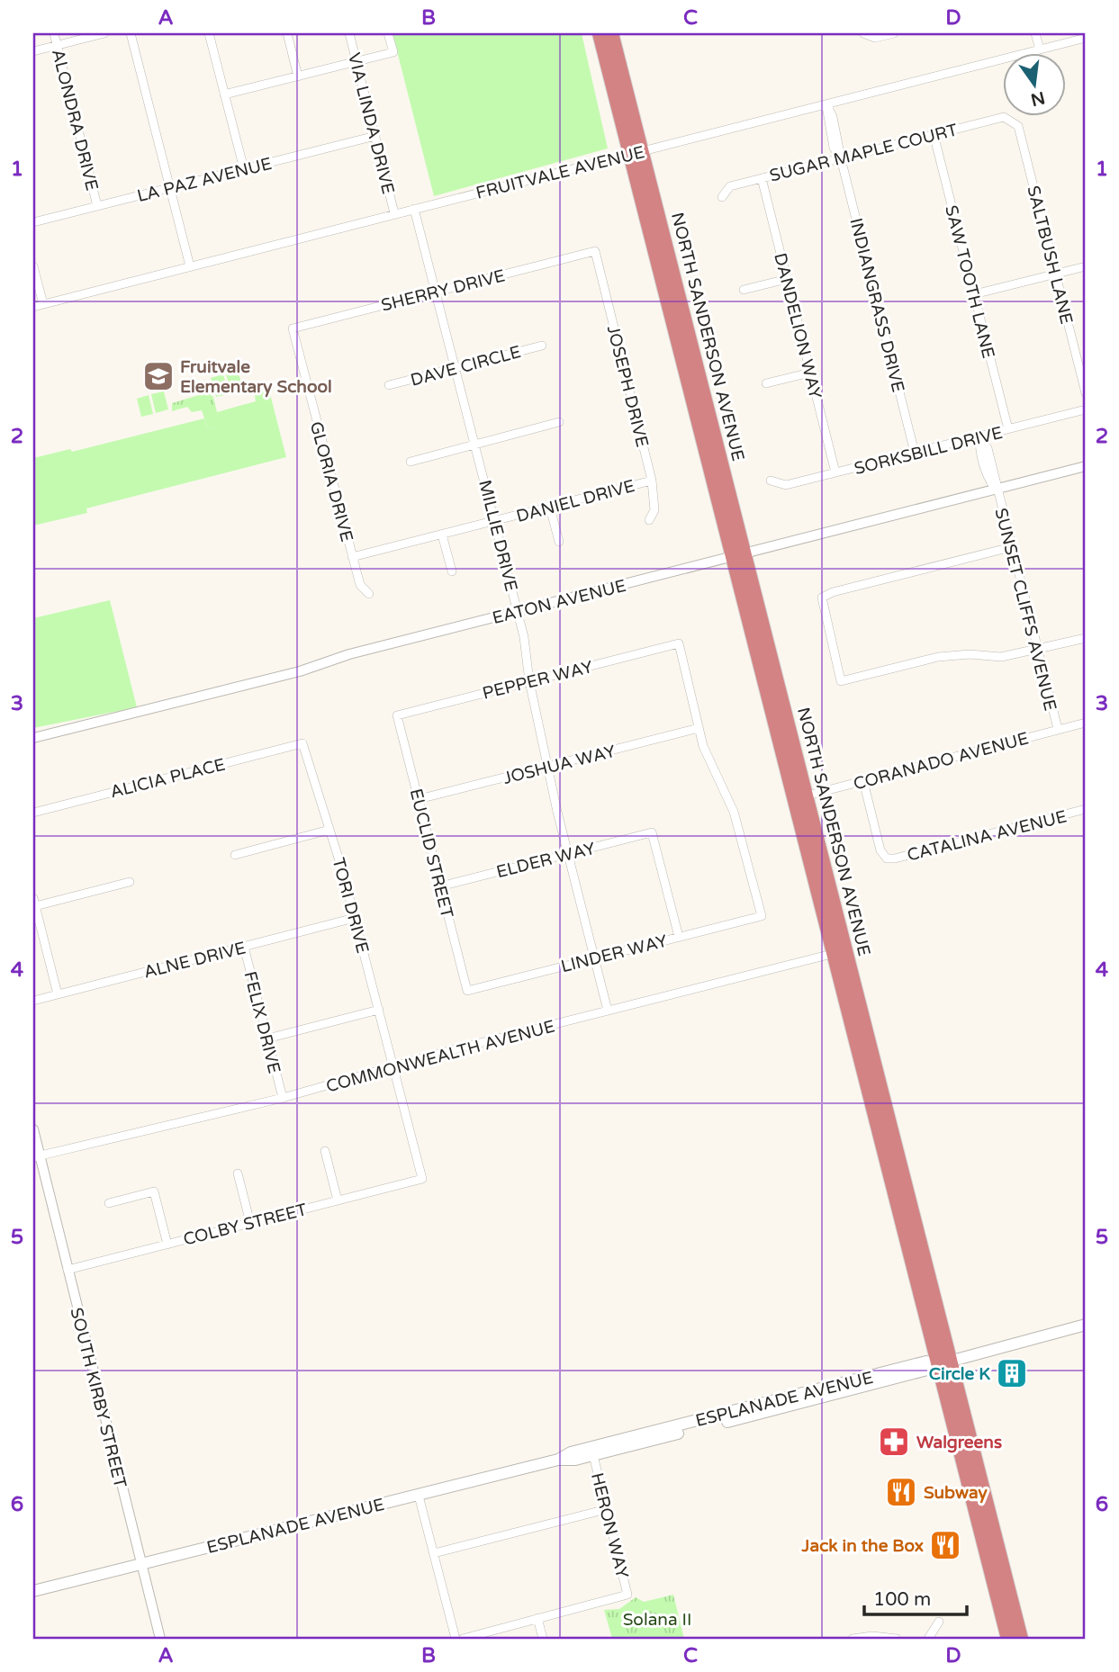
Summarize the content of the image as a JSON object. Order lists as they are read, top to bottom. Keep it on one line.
{"streets":{"highway":["NORTH SANDERSON AVENUE"],"main road":["ESPLANADE AVENUE"],"street":["ALONDRA DRIVE","VIA LINDA DRIVE","SUGAR MAPLE COURT","FRUITVALE AVENUE","LA PAZ AVENUE","SALTBUSH LANE","SAW TOOTH LANE","SHERRY DRIVE","INDIANGRASS DRIVE","DANDELION WAY","DAVE CIRCLE","JOSEPH DRIVE","SORKSBILL DRIVE","GLORIA DRIVE","DANIEL DRIVE","MILLIE DRIVE","EATON AVENUE","SUNSET CLIFFS AVENUE","PEPPER WAY","CORANADO AVENUE","JOSHUA WAY","ALICIA PLACE","CATALINA AVENUE","EUCLID STREET","ELDER WAY","TORI DRIVE","LINDER WAY","ALNE DRIVE","FELIX DRIVE","COMMONWEALTH AVENUE","COLBY STREET","SOUTH KIRBY STREET","HERON WAY"]},"crossings":[["ALONDRA DRIVE","LA PAZ AVENUE"],["VIA LINDA DRIVE","FRUITVALE AVENUE"],["VIA LINDA DRIVE","LA PAZ AVENUE"],["SUGAR MAPLE COURT","SALTBUSH LANE"],["SUGAR MAPLE COURT","SAW TOOTH LANE"],["SUGAR MAPLE COURT","INDIANGRASS DRIVE"],["SUGAR MAPLE COURT","DANDELION WAY"],["FRUITVALE AVENUE","INDIANGRASS DRIVE"],["FRUITVALE AVENUE","NORTH SANDERSON AVENUE"],["FRUITVALE AVENUE","MILLIE DRIVE"],["SAW TOOTH LANE","SORKSBILL DRIVE"],["SHERRY DRIVE","JOSEPH DRIVE"],["SHERRY DRIVE","GLORIA DRIVE"],["SHERRY DRIVE","MILLIE DRIVE"],["INDIANGRASS DRIVE","SORKSBILL DRIVE"],["DANDELION WAY","SORKSBILL DRIVE"],["NORTH SANDERSON AVENUE","EATON AVENUE"],["NORTH SANDERSON AVENUE","CORANADO AVENUE"],["NORTH SANDERSON AVENUE","COMMONWEALTH AVENUE"],["NORTH SANDERSON AVENUE","ESPLANADE AVENUE"],["DAVE CIRCLE","MILLIE DRIVE"],["JOSEPH DRIVE","DANIEL DRIVE"],["SORKSBILL DRIVE","SUNSET CLIFFS AVENUE"],["GLORIA DRIVE","DANIEL DRIVE"],["DANIEL DRIVE","MILLIE DRIVE"],["MILLIE DRIVE","EATON AVENUE"],["MILLIE DRIVE","PEPPER WAY"],["MILLIE DRIVE","JOSHUA WAY"],["MILLIE DRIVE","ELDER WAY"],["MILLIE DRIVE","LINDER WAY"],["MILLIE DRIVE","COMMONWEALTH AVENUE"],["EATON AVENUE","SUNSET CLIFFS AVENUE"],["SUNSET CLIFFS AVENUE","CORANADO AVENUE"],["PEPPER WAY","JOSHUA WAY"],["PEPPER WAY","EUCLID STREET"],["PEPPER WAY","LINDER WAY"],["CORANADO AVENUE","CATALINA AVENUE"],["JOSHUA WAY","EUCLID STREET"],["JOSHUA WAY","LINDER WAY"],["ALICIA PLACE","TORI DRIVE"],["EUCLID STREET","ELDER WAY"],["EUCLID STREET","LINDER WAY"],["ELDER WAY","LINDER WAY"],["TORI DRIVE","ALNE DRIVE"],["TORI DRIVE","COMMONWEALTH AVENUE"],["TORI DRIVE","COLBY STREET"],["ALNE DRIVE","FELIX DRIVE"],["FELIX DRIVE","COMMONWEALTH AVENUE"],["COMMONWEALTH AVENUE","SOUTH KIRBY STREET"],["COLBY STREET","SOUTH KIRBY STREET"],["SOUTH KIRBY STREET","ESPLANADE AVENUE"],["ESPLANADE AVENUE","HERON WAY"]],"parks":["Solana II"],"places":{"school or university":["Fruitvale Elementary School"],"building":["Circle K"],"pharmacy":["Walgreens"],"restaurant":["Subway","Jack in the Box"]},"scale_bar":"100 m","north":"bottom","grid":{"columns":["A","B","C","D"],"rows":["1","2","3","4","5","6"]}}
